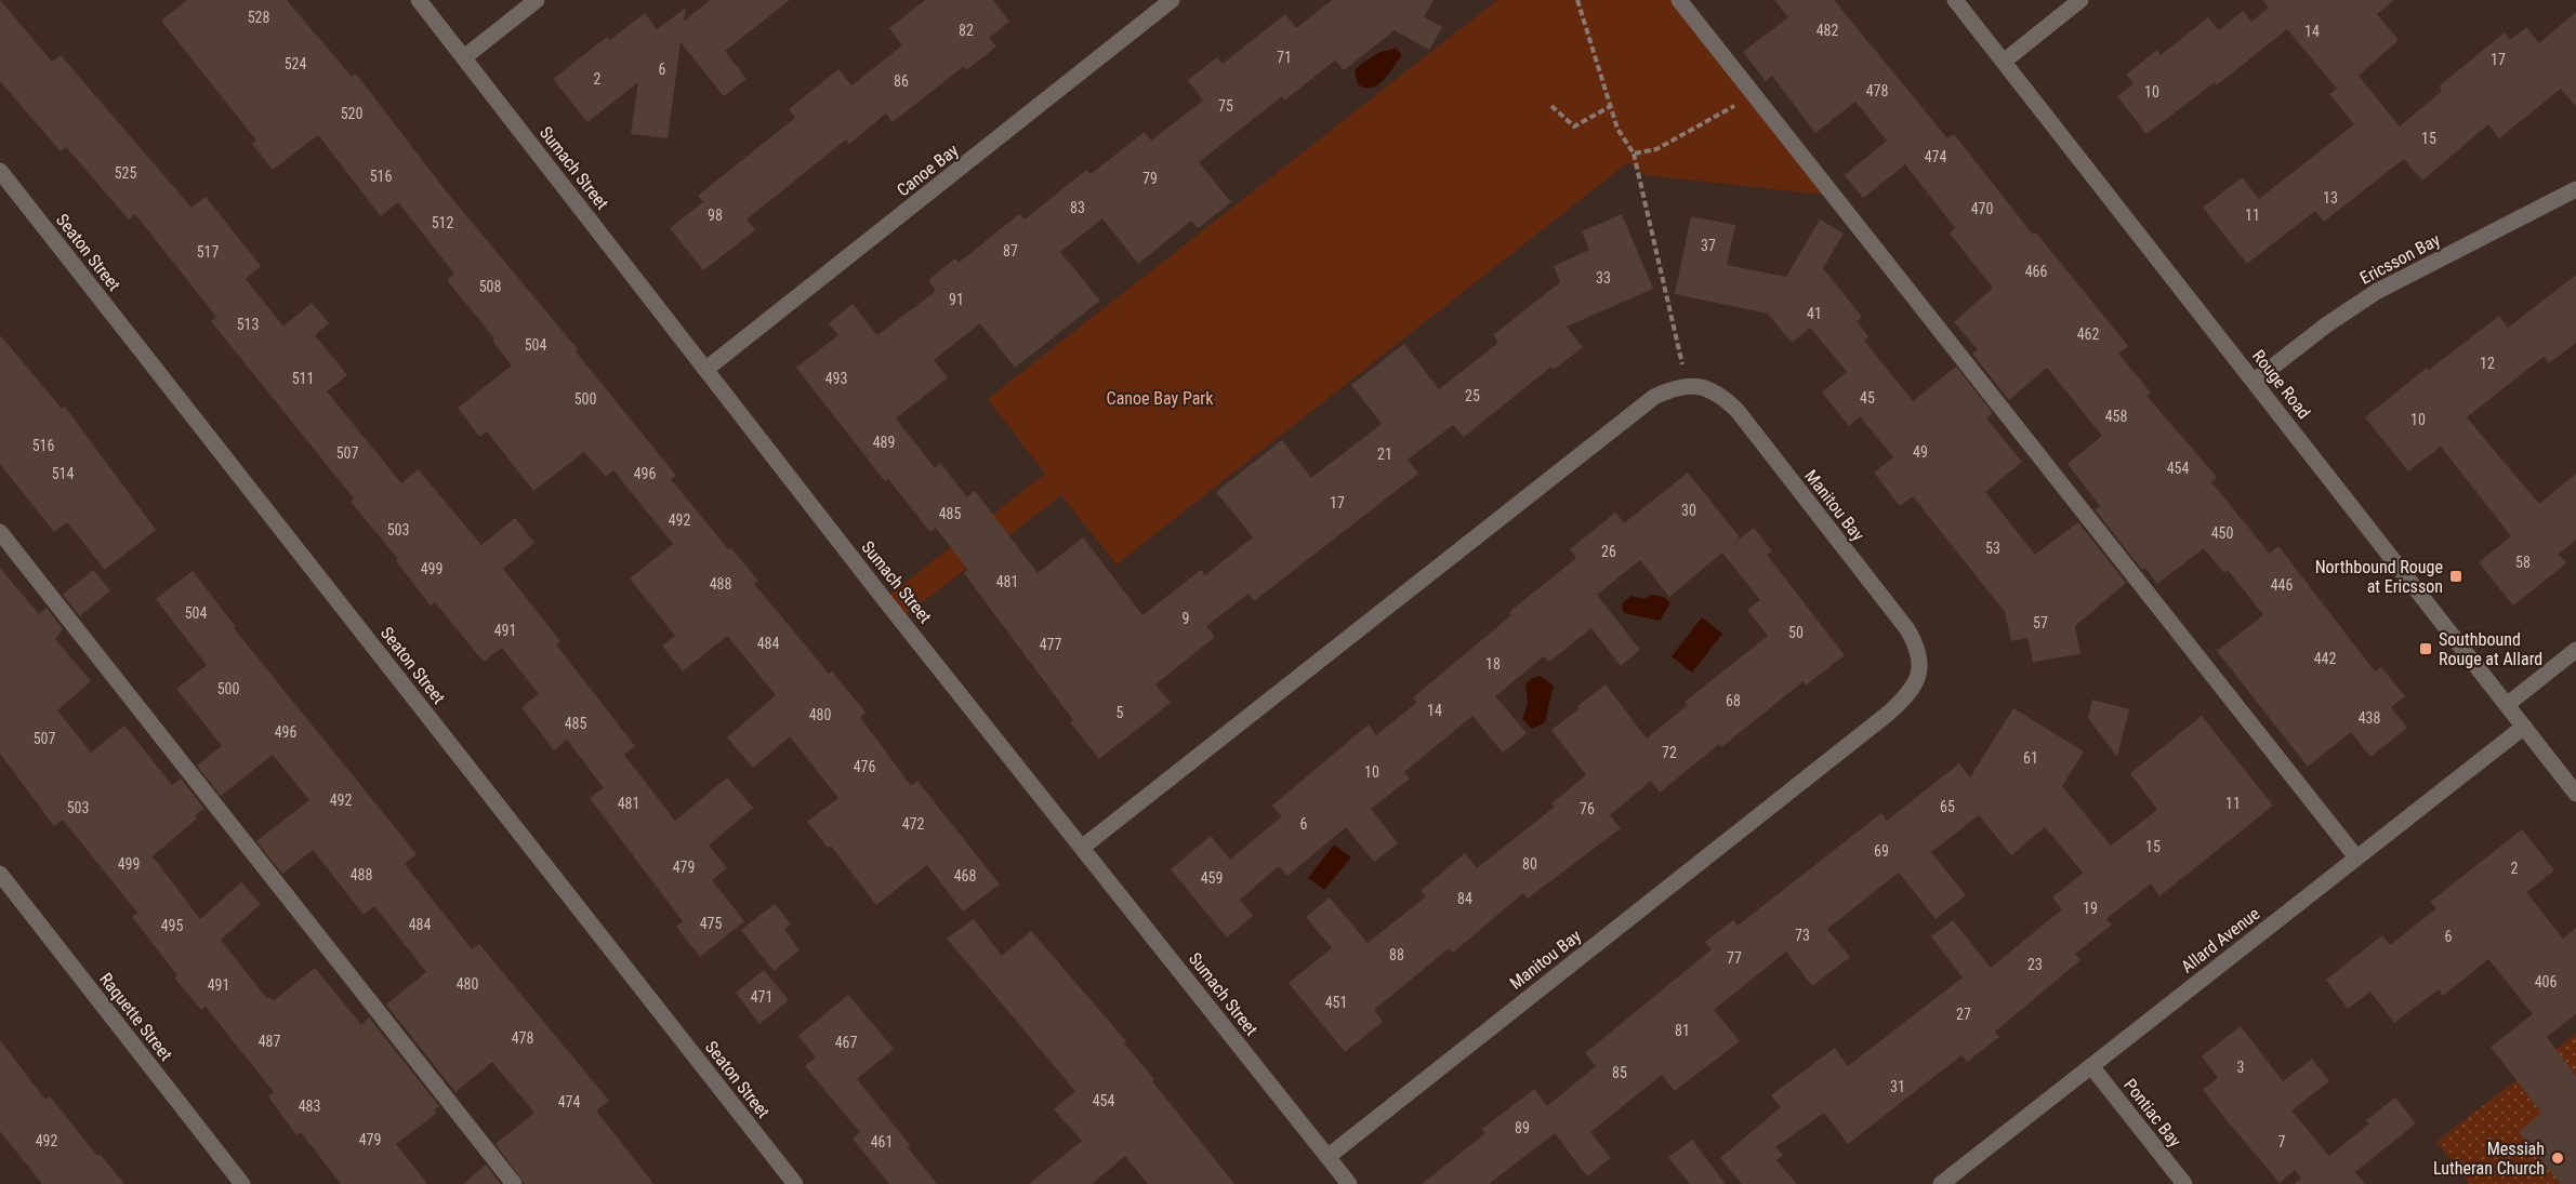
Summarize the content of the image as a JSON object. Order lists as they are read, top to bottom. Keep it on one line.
{"streets":{"street":["Sumach Street","Canoe Bay","Seaton Street","Ericsson Bay","Rouge Road","Manitou Bay","Allard Avenue","Raquette Street","Pontiac Bay"]},"crossings":[["Sumach Street","Canoe Bay"],["Sumach Street","Manitou Bay"],["Ericsson Bay","Rouge Road"],["Rouge Road","Allard Avenue"],["Allard Avenue","Pontiac Bay"]],"parks":["Canoe Bay Park"],"places":{"transit":["Northbound Rouge at Ericsson","Southbound Rouge at Allard"],"other":["Messiah Lutheran Church"]},"house_numbers":["528","82","482","14","71","17","524","6","2","86","478","10","75","520","15","474","525","516","79","13","83","470","98","11","512","37","87","517","466","33","508","91","41","513","462","504","12","511","493","25","45","500","458","10","489","516","49","507","21","454","514","496","17","30","485","492","503","450","53","26","58","499","481","488","446","504","9","57","491","50","484","477","442","18","500","68","14","5","480","438","485","496","507","72","61","476","10","492","481","11","65","503","76","472","6","15","69","499","80","479","2","488","468","459","84","19","475","484","495","73","6","88","77","23","406","480","491","471","451","27","81","478","487","467","3","85","31","454","474","483","89","479","492","461","7"]}
